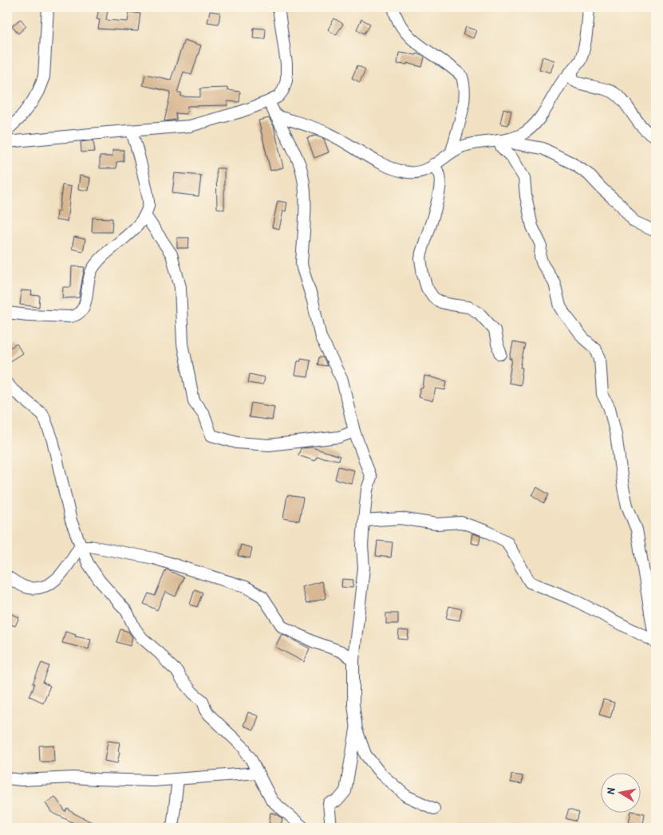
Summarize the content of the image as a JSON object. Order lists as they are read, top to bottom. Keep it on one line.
{"north":"left"}
